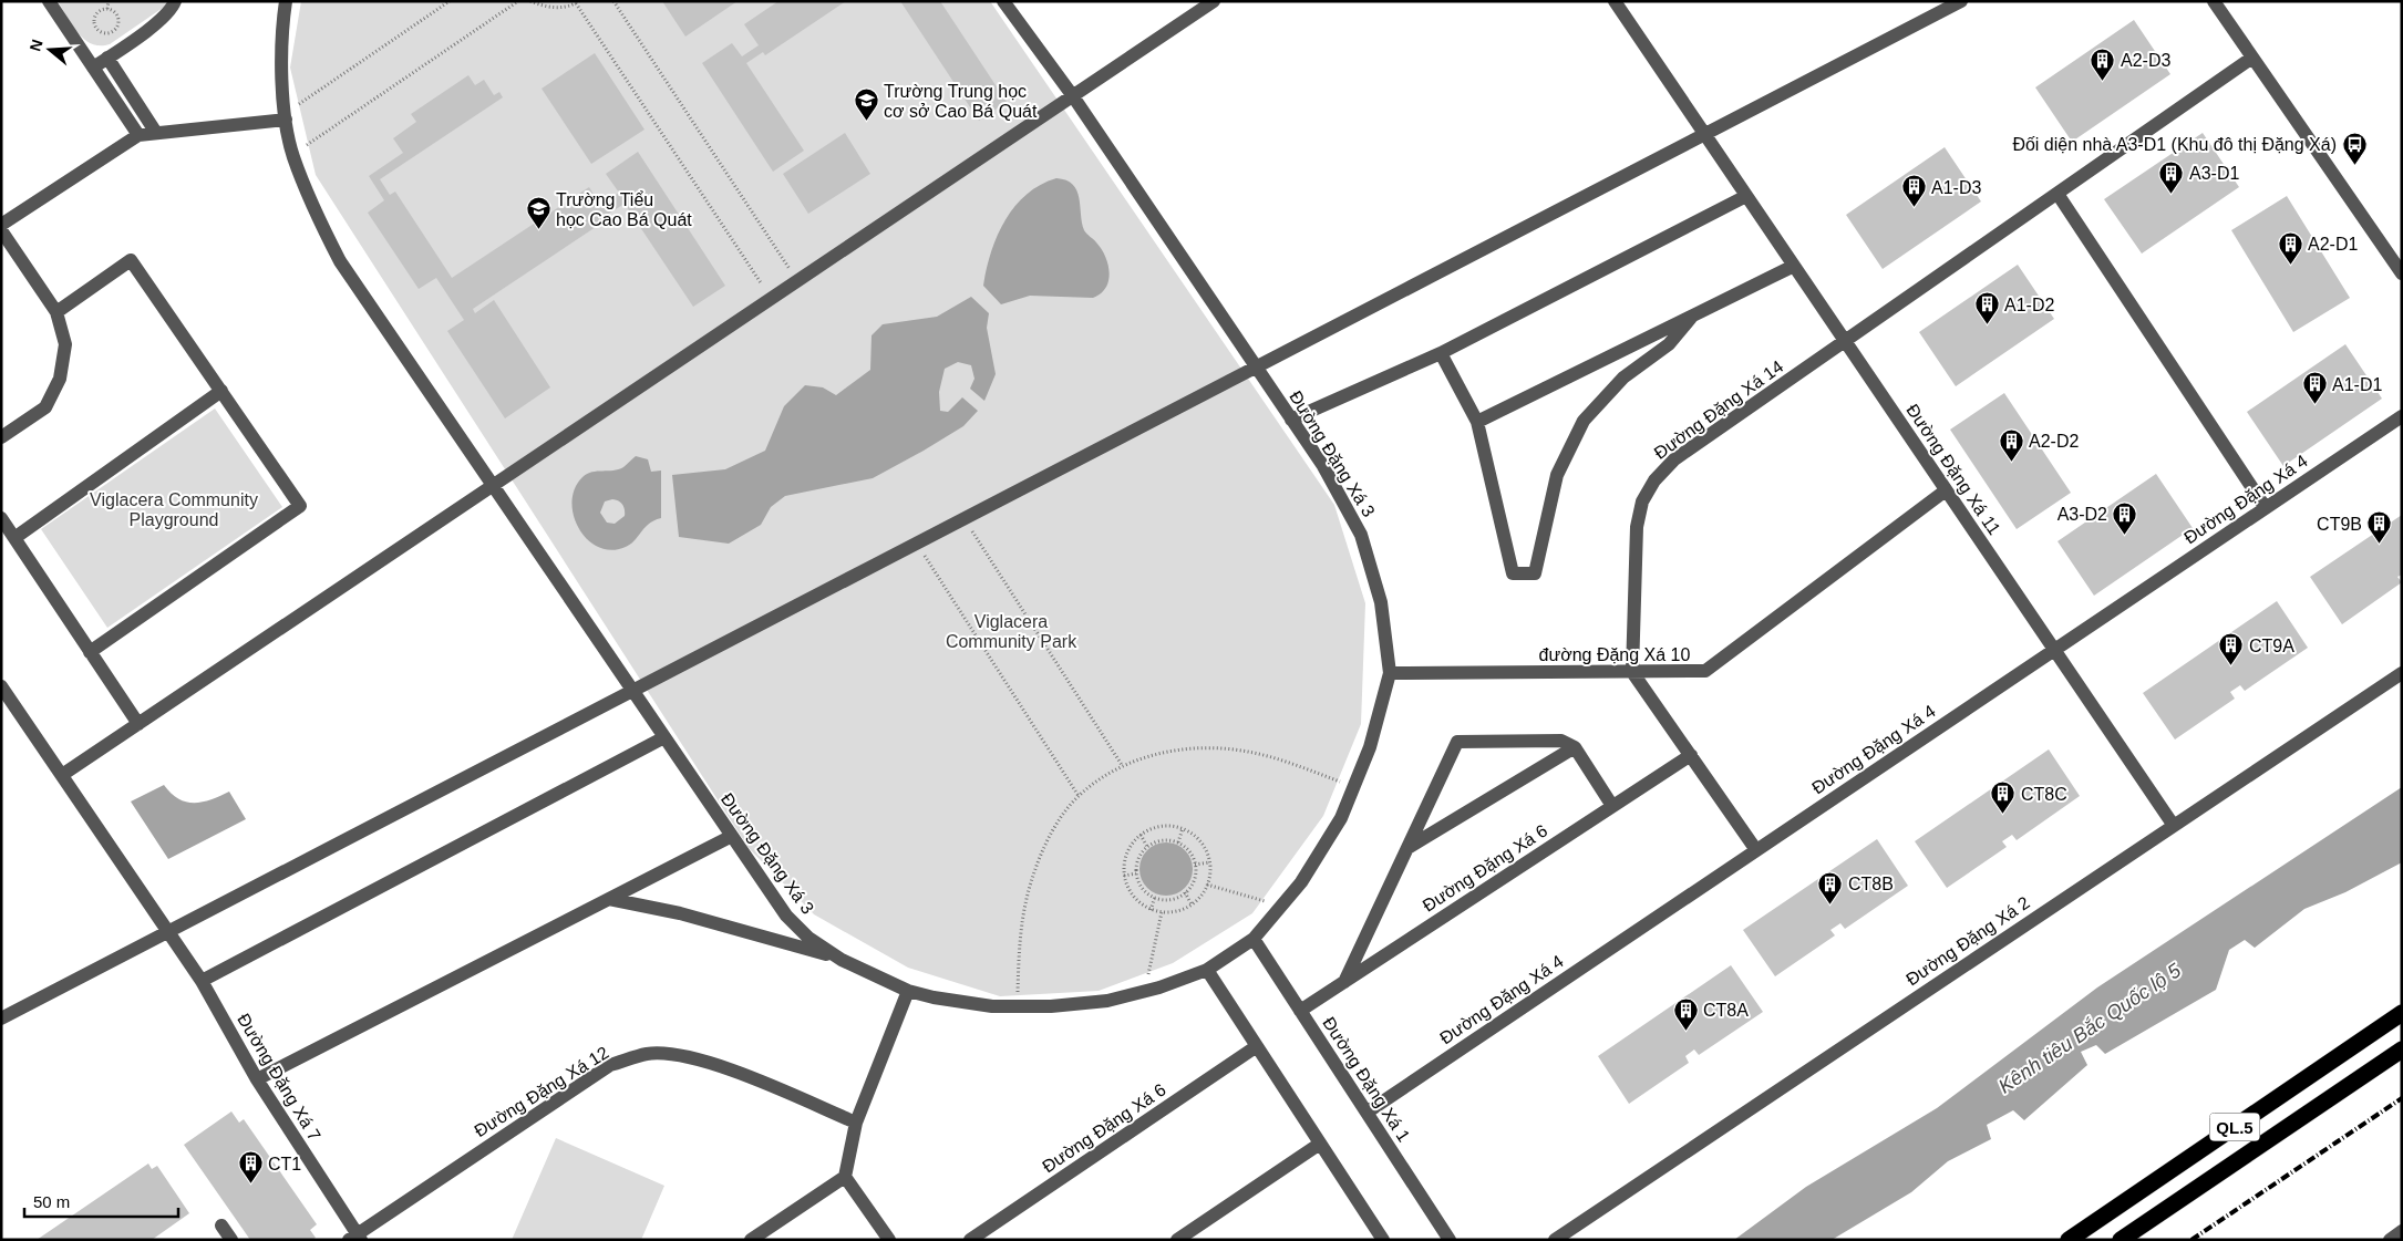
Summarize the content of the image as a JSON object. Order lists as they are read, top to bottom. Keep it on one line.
{"streets":{"highway":["QL.5"],"street":["Đường Đặng Xá 14","Đường Đặng Xá 3","Đường Đặng Xá 11","Đường Đặng Xá 4","đường Đặng Xá 10","Đường Đặng Xá 6","Đường Đặng Xá 2","Đường Đặng Xá 7","Đường Đặng Xá 1","Đường Đặng Xá 12"]},"crossings":[["Đường Đặng Xá 14","Đường Đặng Xá 11"],["Đường Đặng Xá 14","đường Đặng Xá 10"],["Đường Đặng Xá 3","đường Đặng Xá 10"],["Đường Đặng Xá 3","Đường Đặng Xá 1"],["Đường Đặng Xá 11","Đường Đặng Xá 4"],["Đường Đặng Xá 11","đường Đặng Xá 10"],["Đường Đặng Xá 11","Đường Đặng Xá 2"],["Đường Đặng Xá 4","Đường Đặng Xá 1"],["Đường Đặng Xá 6","Đường Đặng Xá 1"],["Đường Đặng Xá 7","Đường Đặng Xá 12"]],"water":["Kênh tiêu Bắc Quốc lộ 5"],"parks":["Viglacera Community Playground","Viglacera Community Park"],"places":{"building":["A2-D3","A3-D1","A1-D3","A2-D1","A1-D2","A1-D1","A2-D2","A3-D2","CT9B","CT9A","CT8C","CT8B","CT8A","CT1"],"school or university":["Trường Trung học cơ sở Cao Bá Quát","Trường Tiểu học Cao Bá Quát"],"bus stop":["Đối diện nhà A3-D1 (Khu đô thị Đặng Xá)"]},"scale_bar":"50 m","north":"left"}
